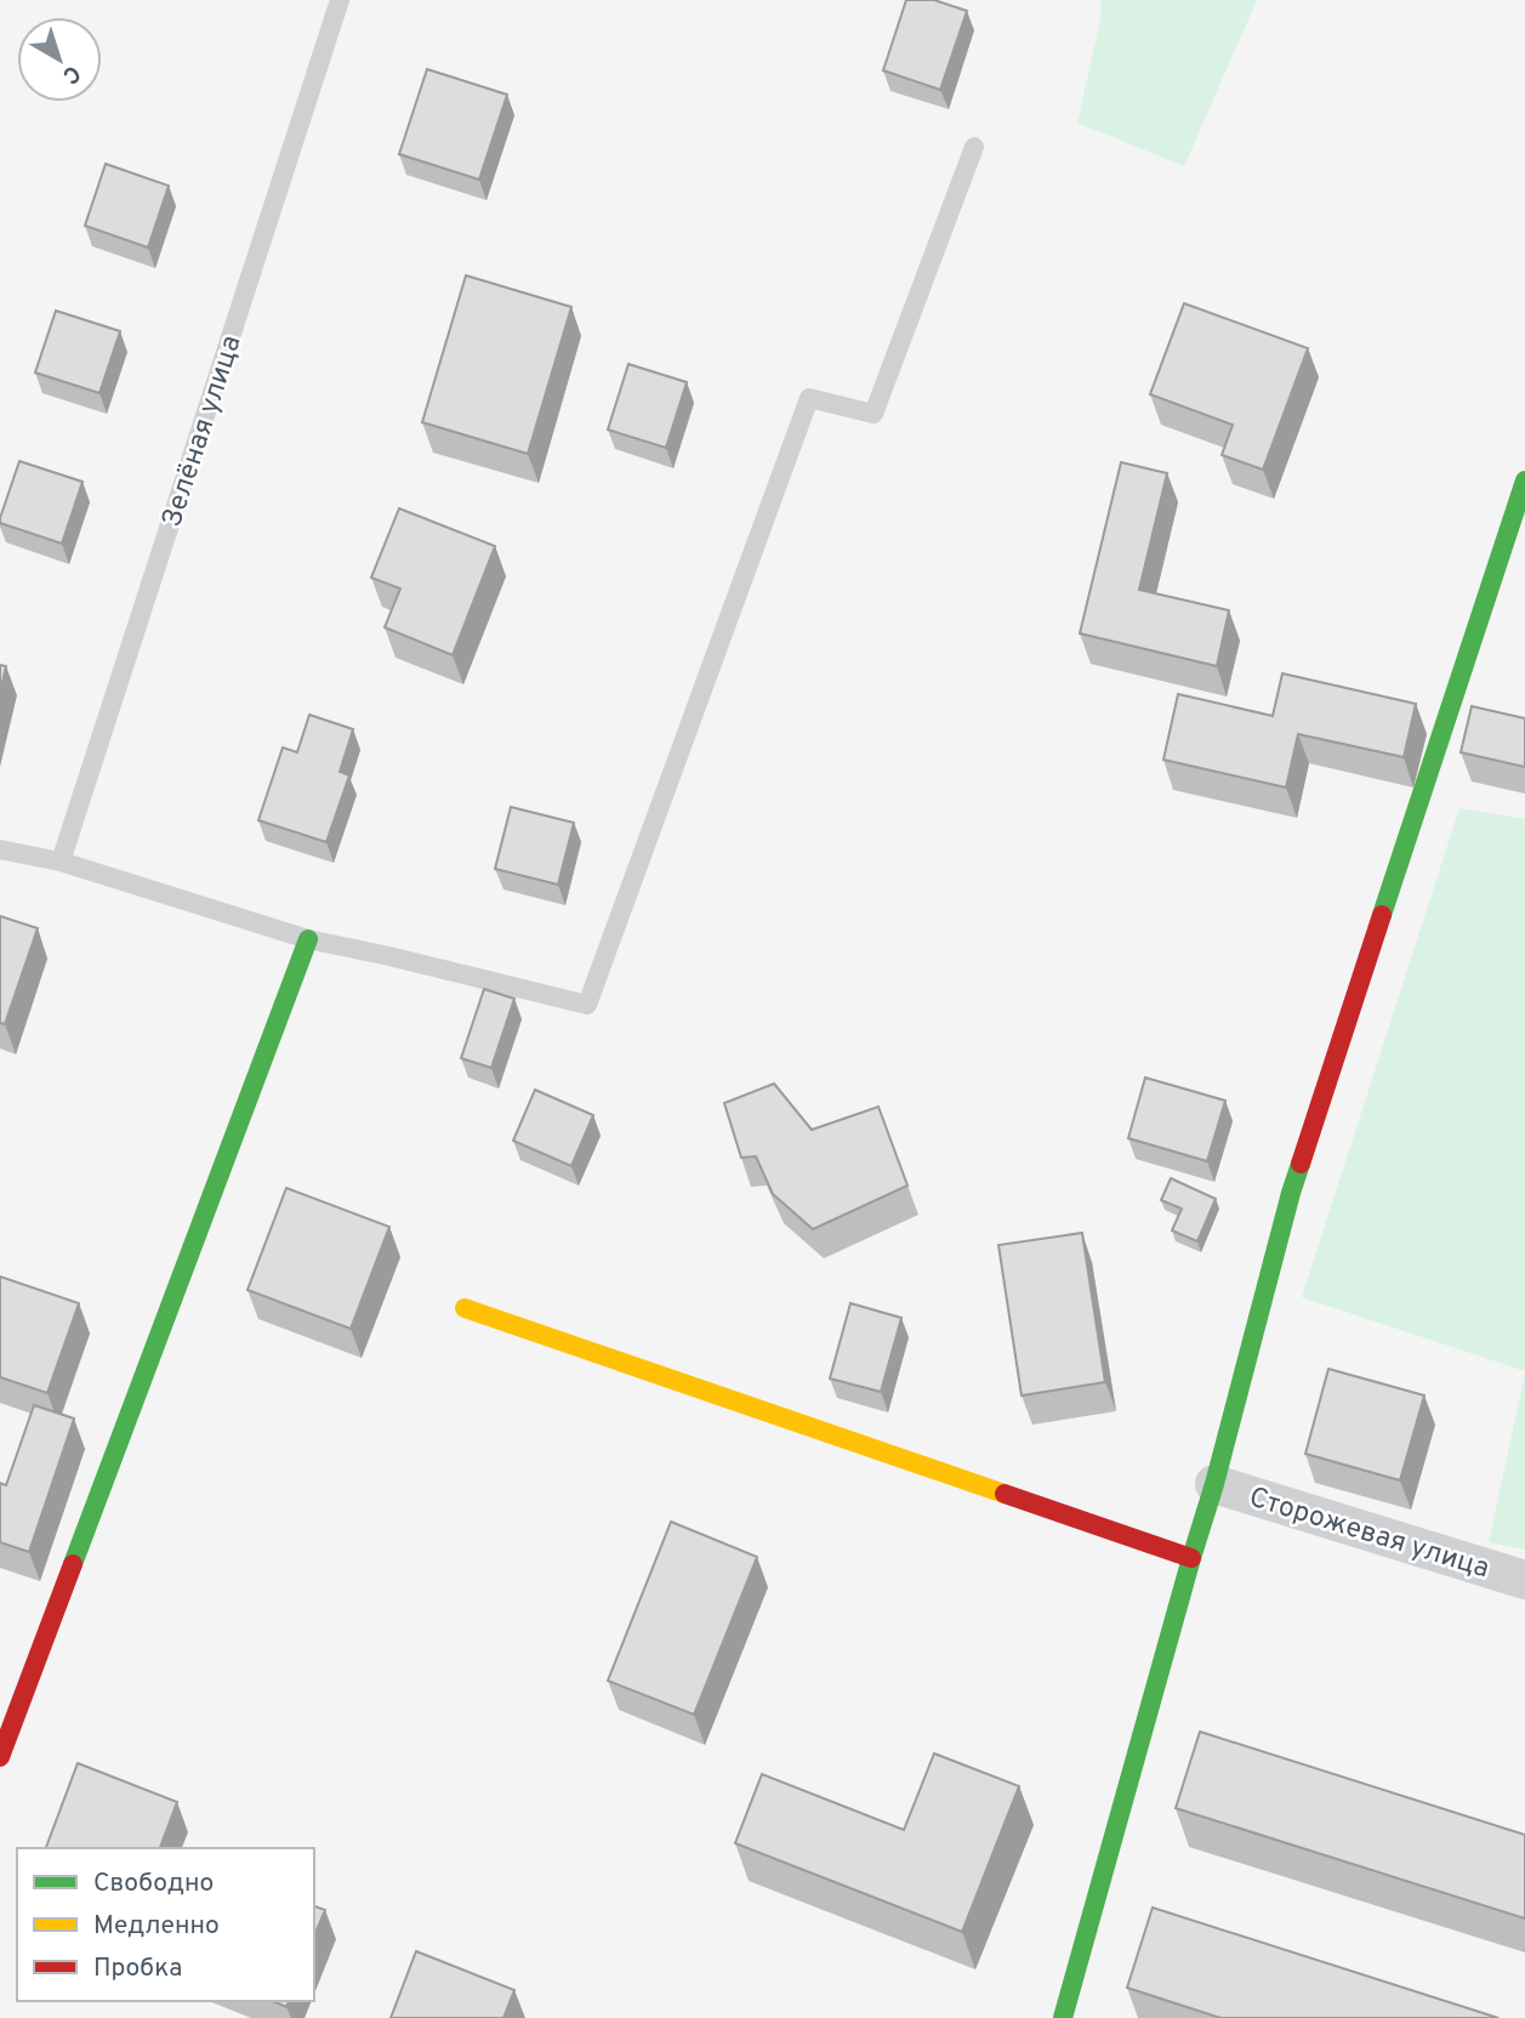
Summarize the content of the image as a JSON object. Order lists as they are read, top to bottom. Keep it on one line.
{"streets":{"street":["Сторожевая улица"],"lane":["Зелёная улица"]},"legend":["Свободно","Медленно","Пробка"],"north":"bottom right"}
